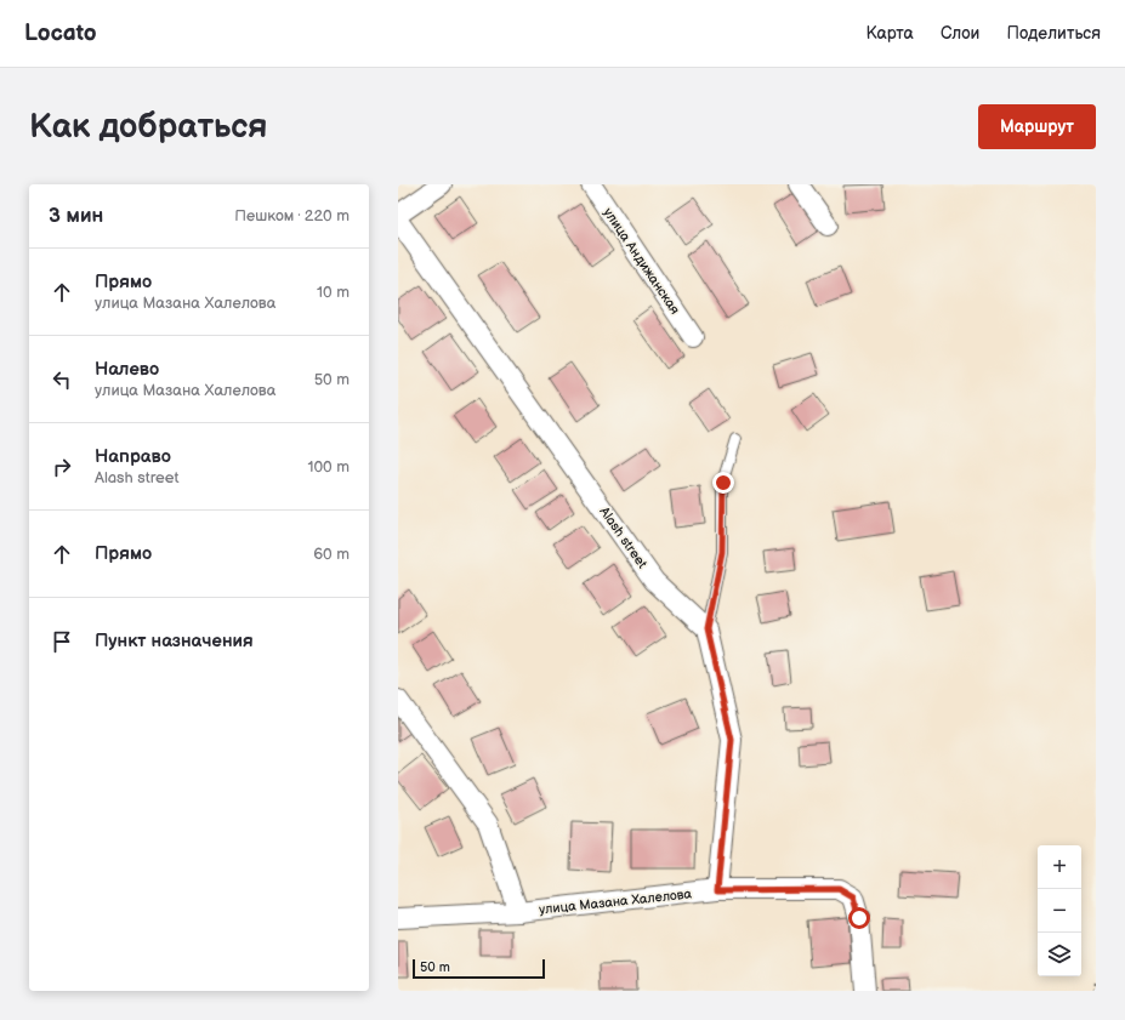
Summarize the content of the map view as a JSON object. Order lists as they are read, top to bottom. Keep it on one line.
{"streets":{"street":["улица Андижанская","Alash street","улица Мазана Халелова"]},"scale_bar":"50 m","page":{"header":"Locato","nav":["Карта","Слои","Поделиться"],"buttons":"Маршрут","title":"Как добраться","heading":["3 мин","Пешком · 220 m"],"list":[["Прямо","улица Мазана Халелова","10 m"],["Налево","улица Мазана Халелова","50 m"],["Направо","Alash street","100 m"],["Прямо","60 m"],"Пункт назначения"],"map_buttons":["+","−"],"scale":"50 m"}}
